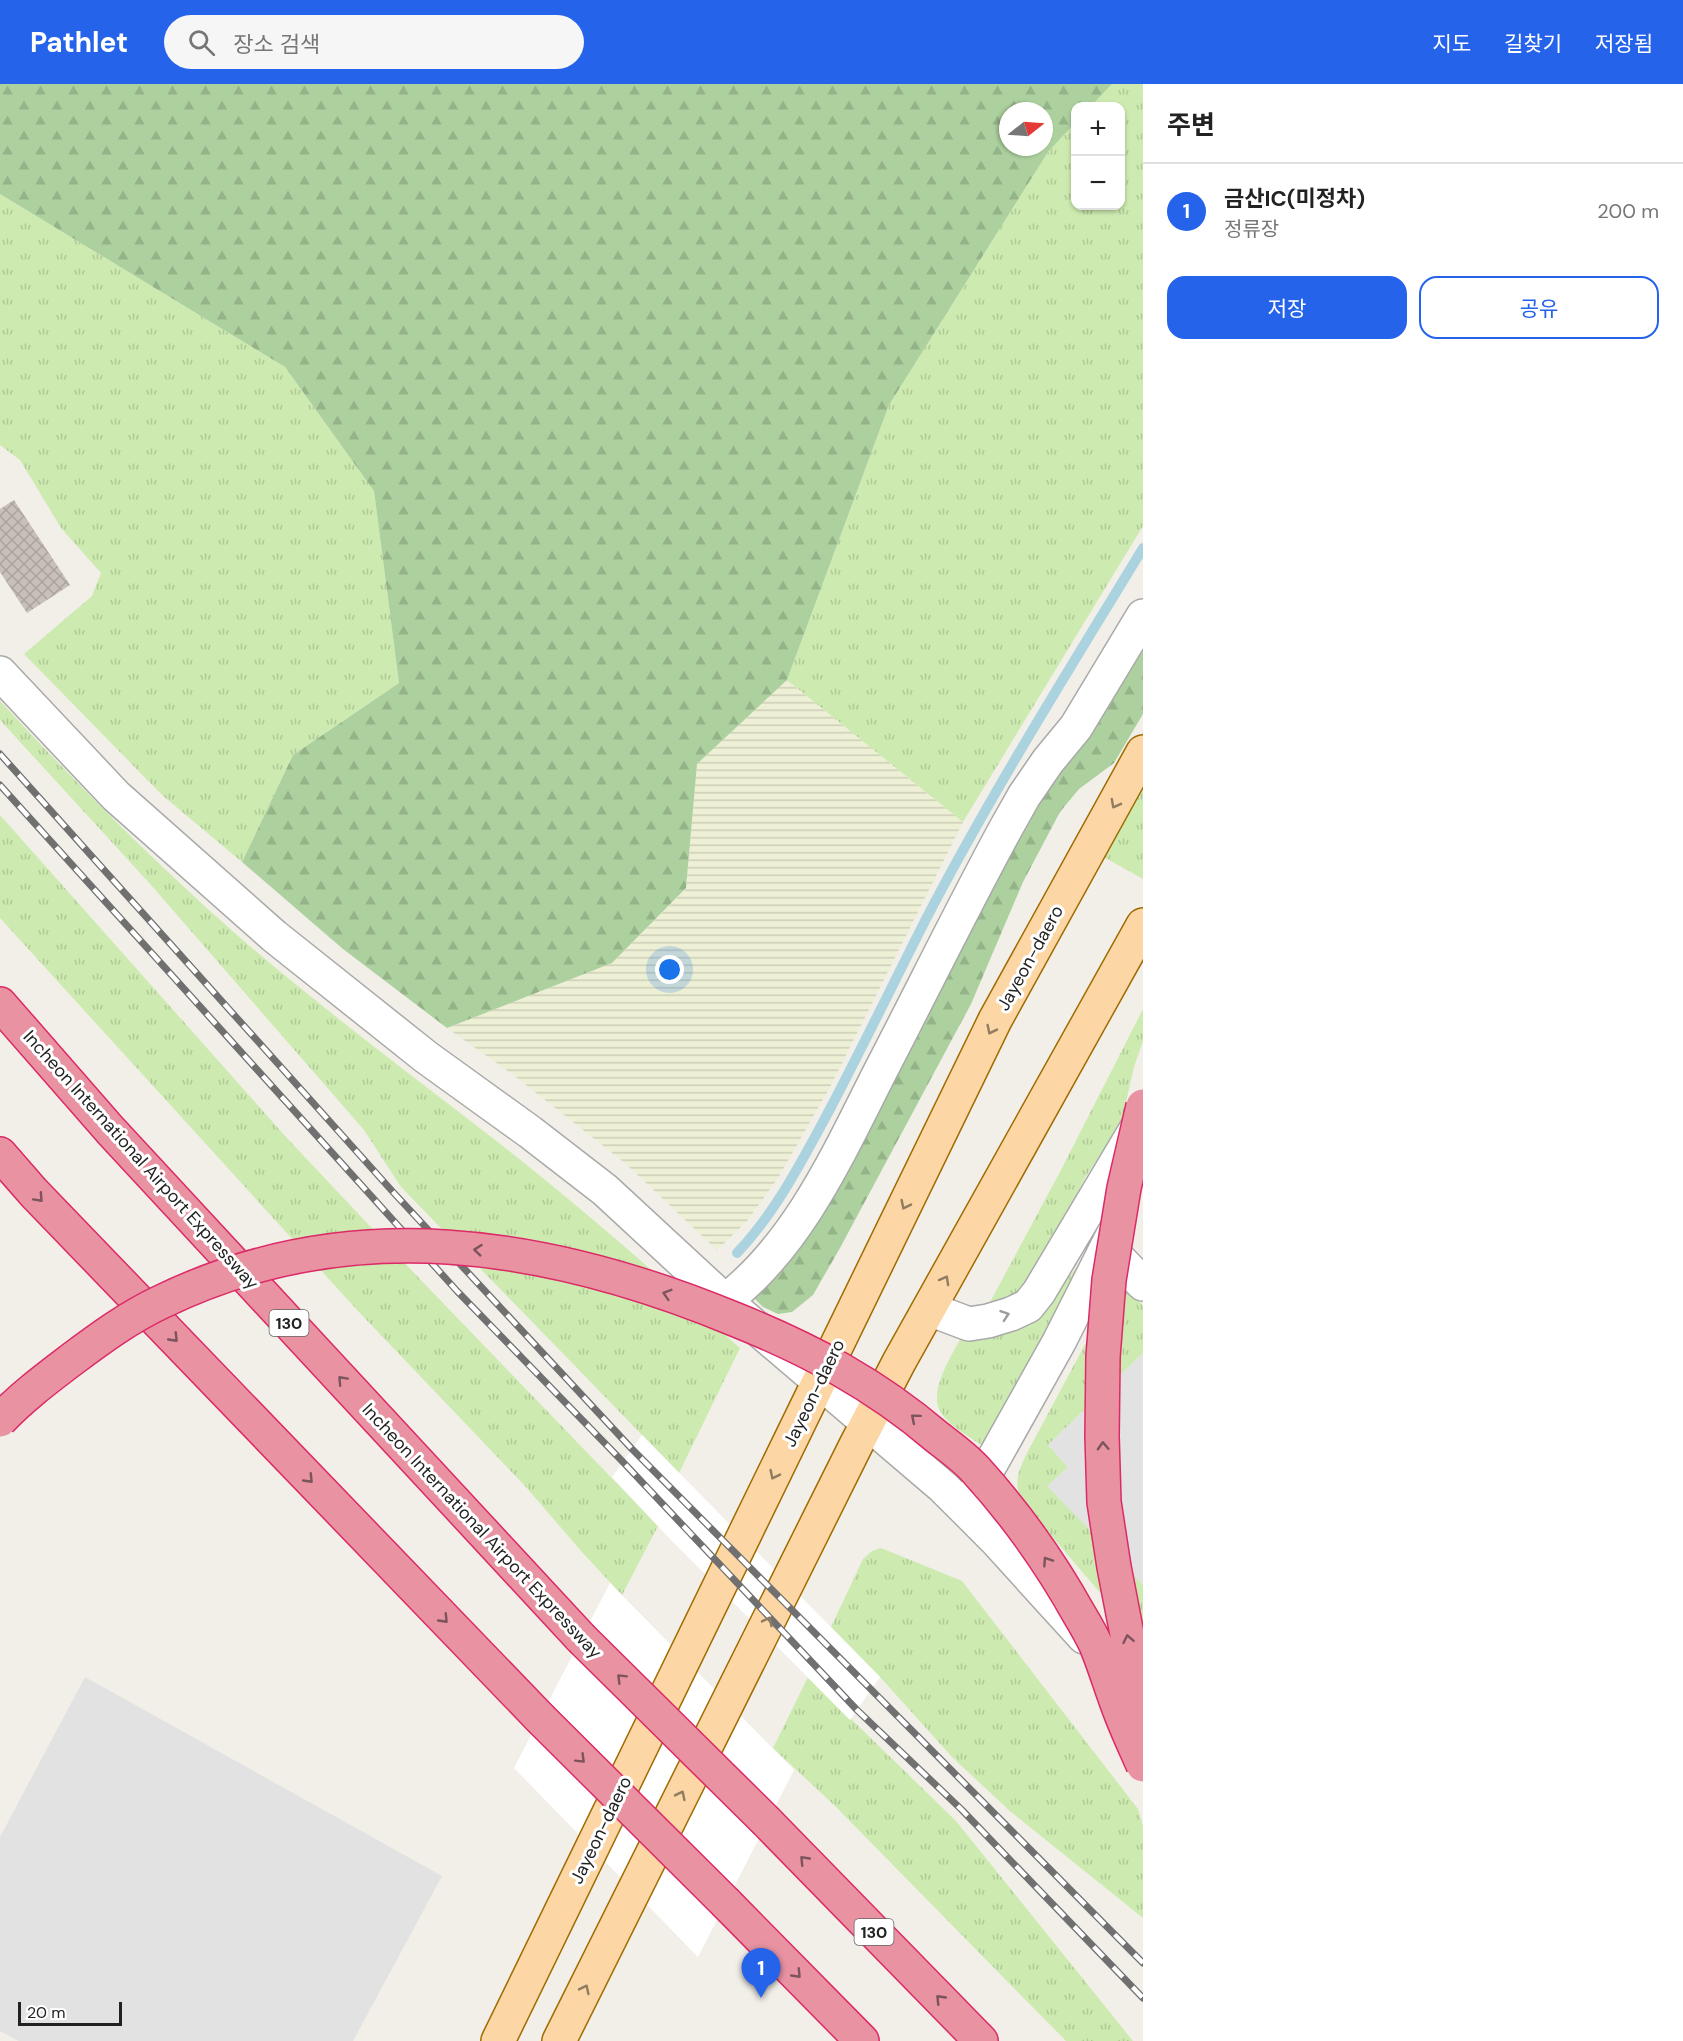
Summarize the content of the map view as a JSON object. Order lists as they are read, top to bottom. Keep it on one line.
{"streets":{"highway":["Incheon International Airport Expressway","130"],"main road":["Jayeon-daero"]},"scale_bar":"20 m","north":"right","page":{"header":"Pathlet","search":"장소 검색","nav":["지도","길찾기","저장됨"],"heading":"주변","map_buttons":["+","−"],"list":[{"mark":"1","name":"금산IC(미정차)","note":"정류장","value":"200 m"}],"buttons":["저장","공유"],"pins":"1","scale":"20 m"}}
